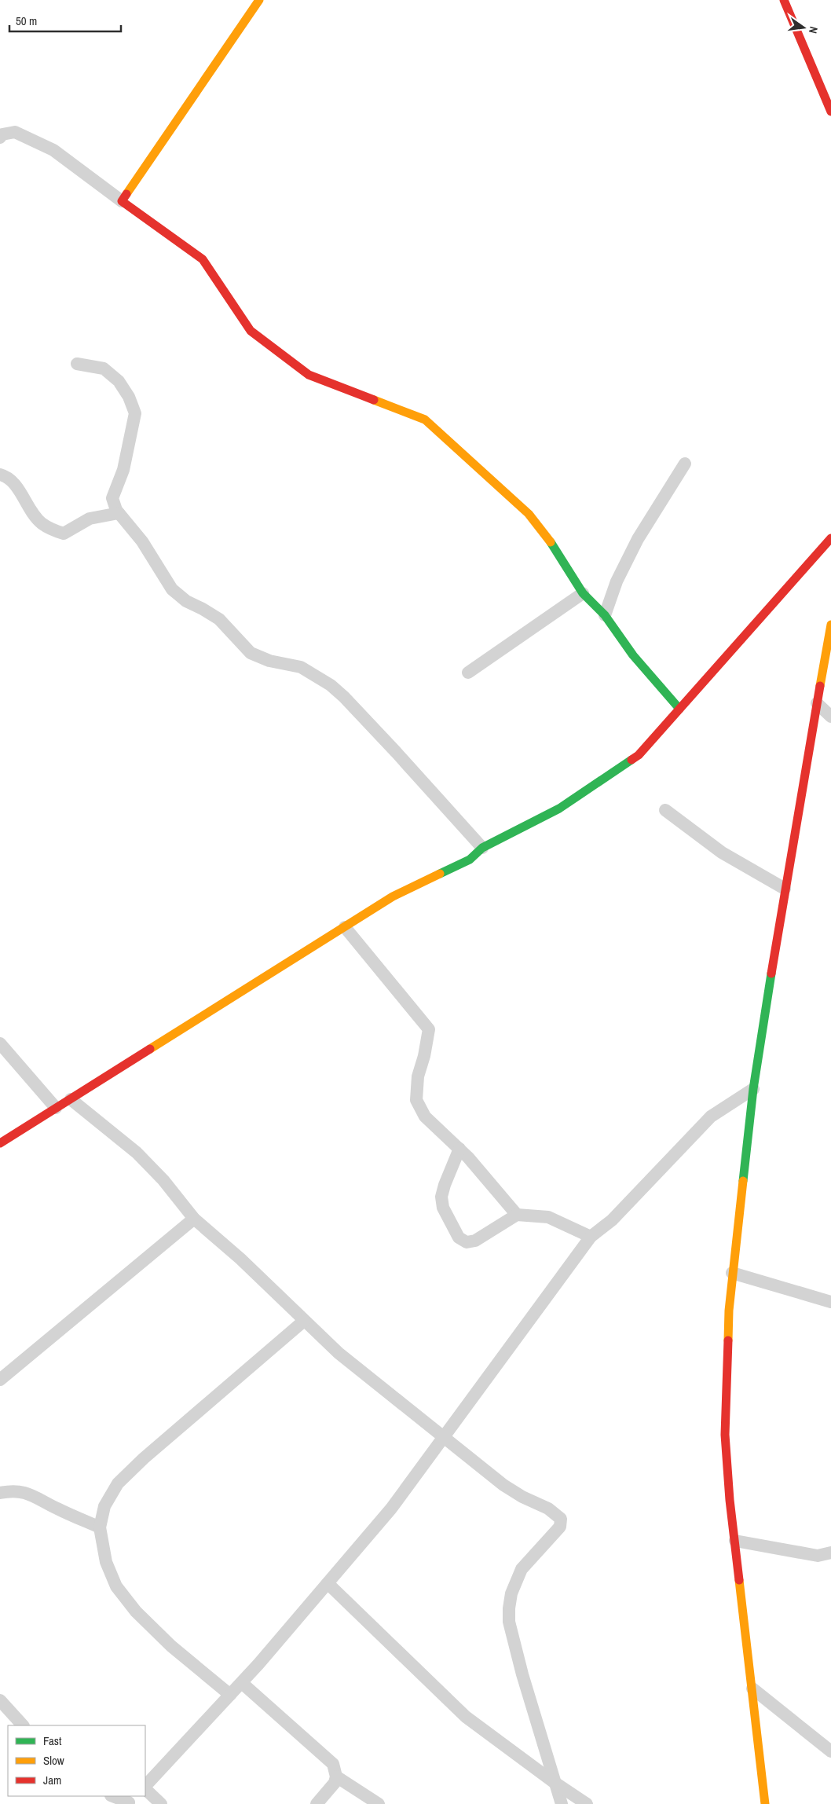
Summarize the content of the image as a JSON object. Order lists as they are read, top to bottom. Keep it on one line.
{"legend":["Fast","Slow","Jam"],"scale_bar":"50 m","north":"right"}
